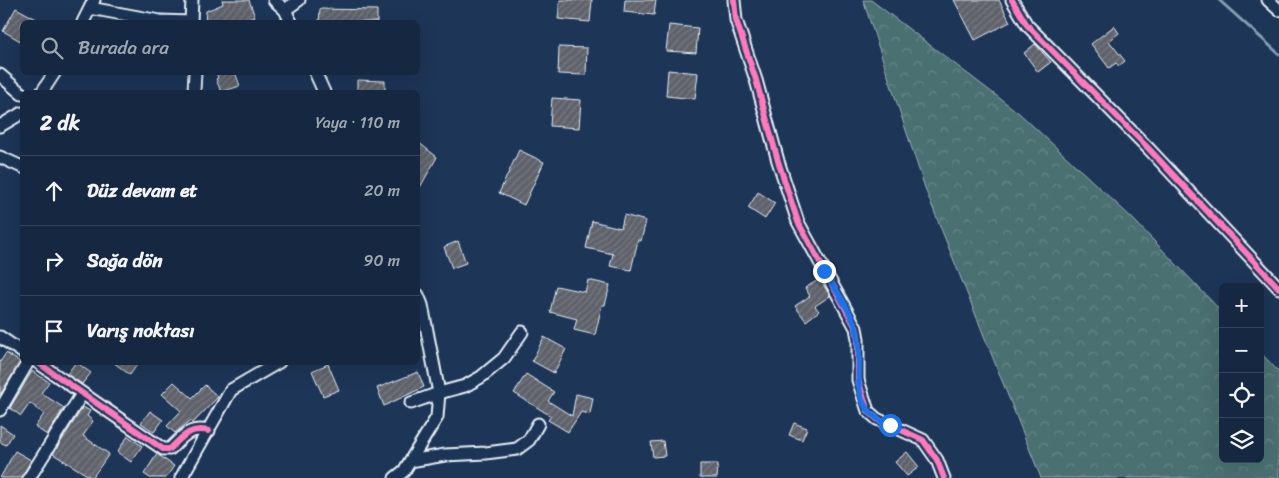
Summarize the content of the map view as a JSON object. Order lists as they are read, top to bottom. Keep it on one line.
{"page":{"search":"Burada ara","heading":["2 dk","Yaya · 110 m"],"list":[["Düz devam et","20 m"],["Sağa dön","90 m"],"Varış noktası"],"map_buttons":["+","−"]}}
